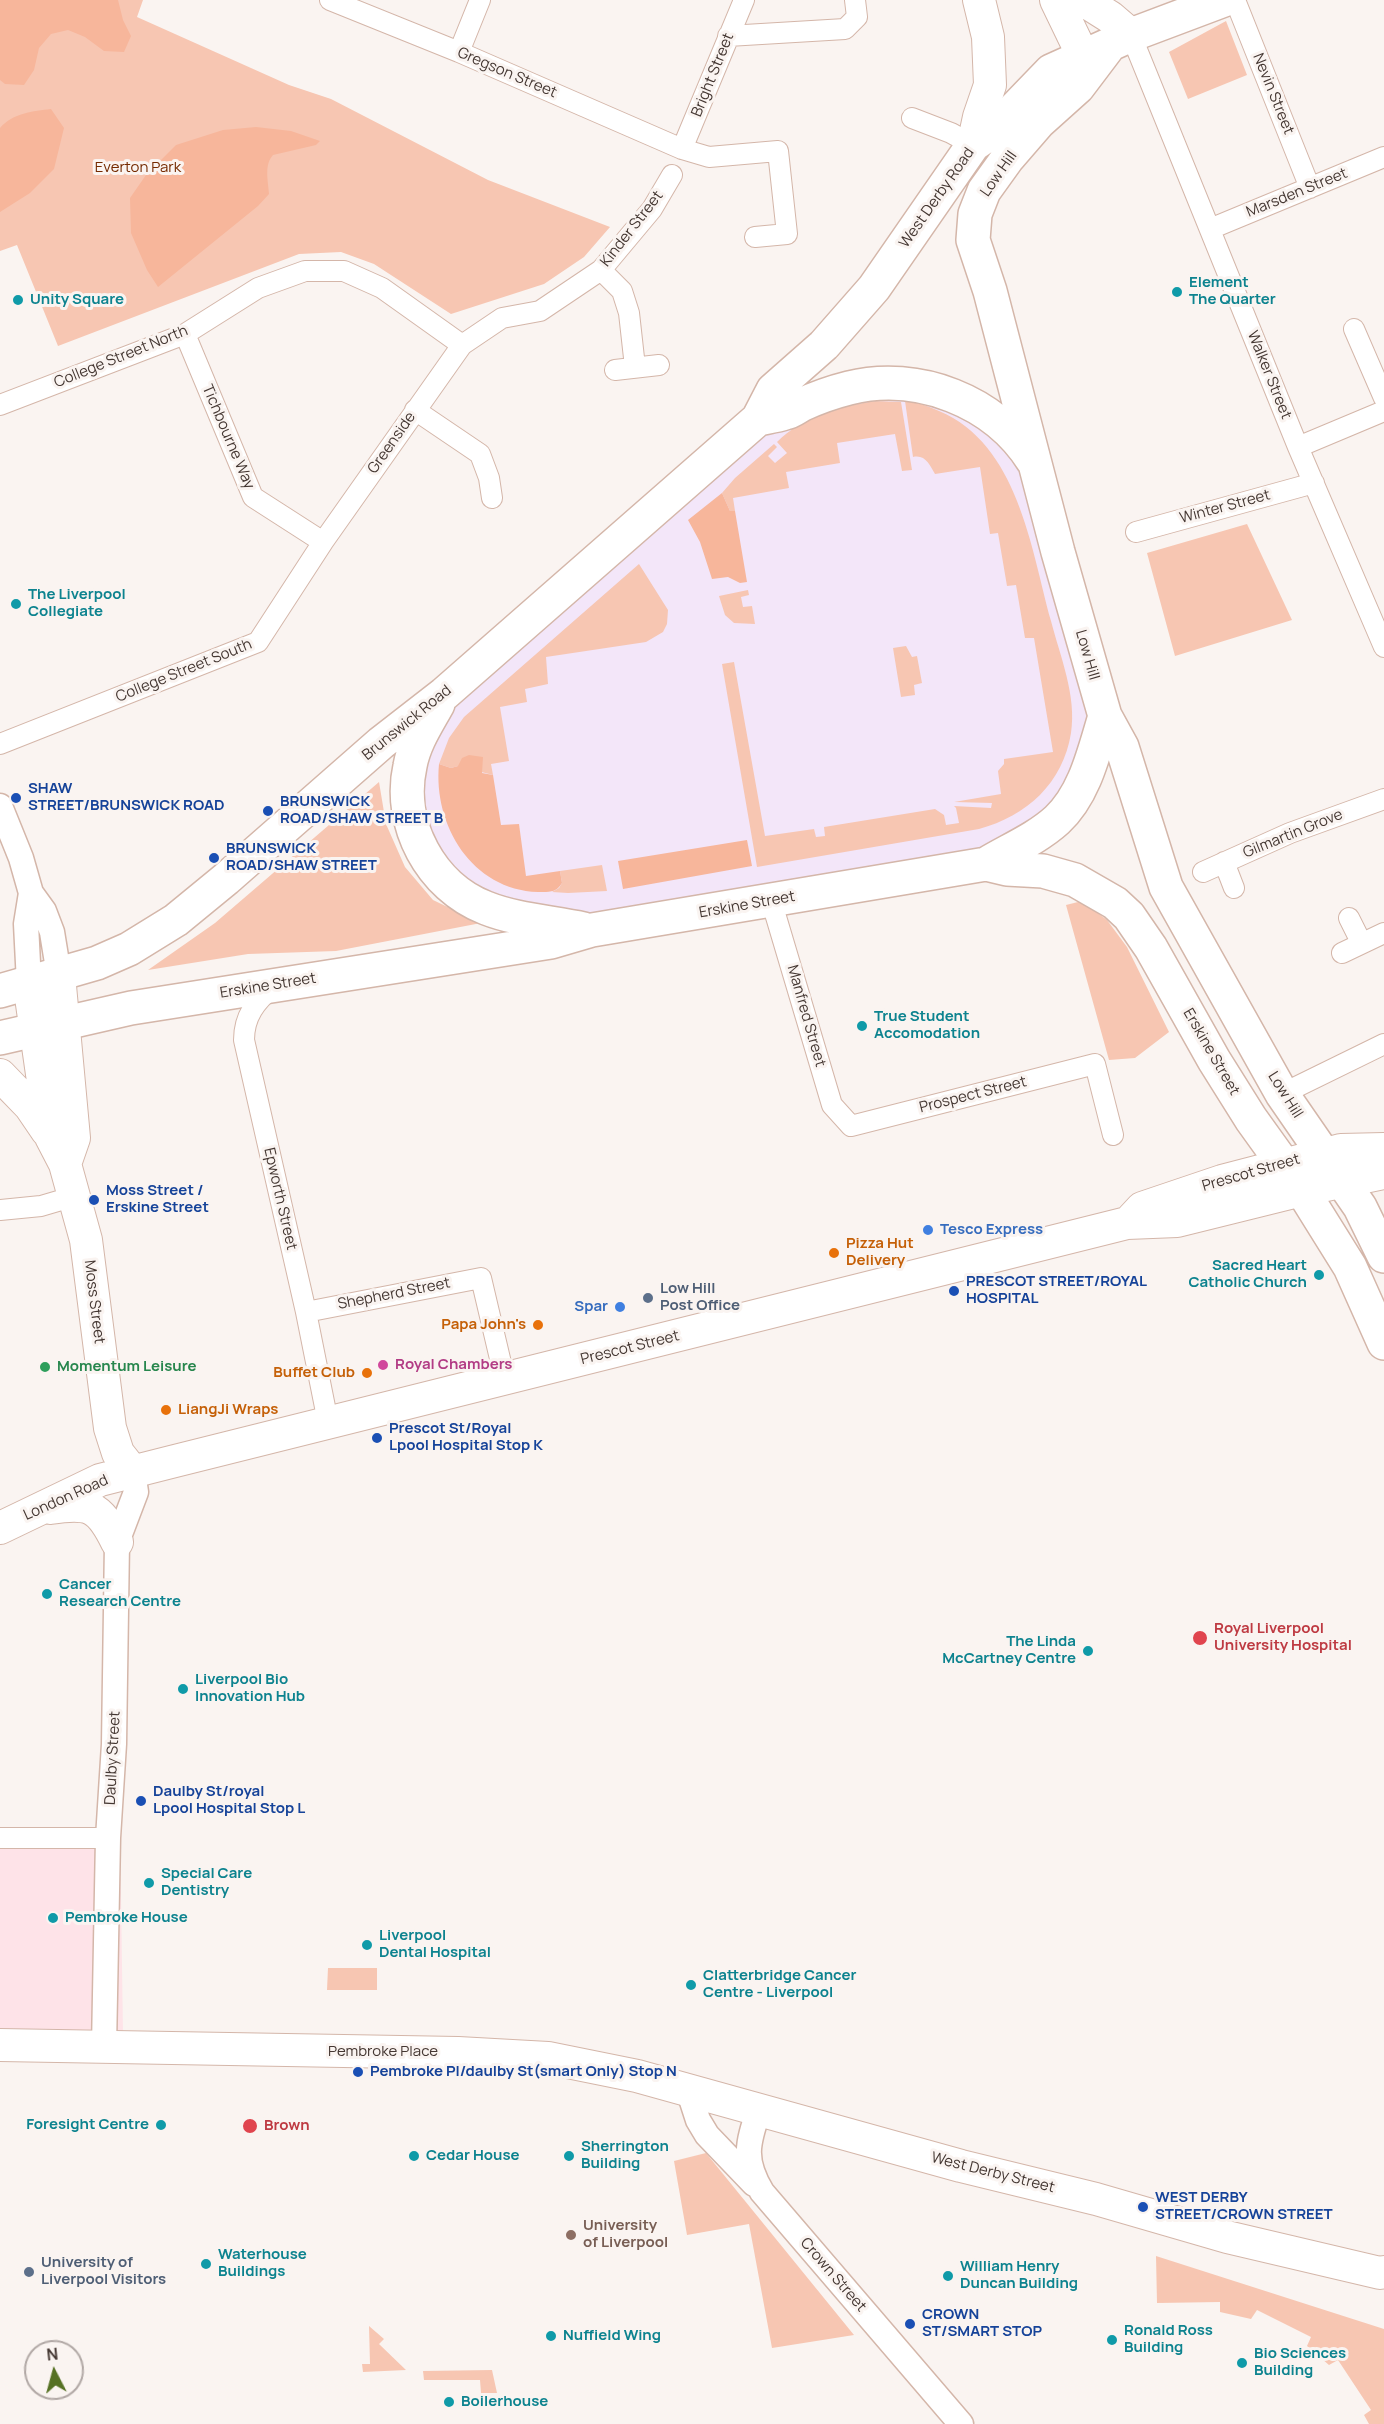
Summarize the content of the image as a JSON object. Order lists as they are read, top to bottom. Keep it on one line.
{"streets":{"highway":["Low Hill","West Derby Road","Brunswick Road","Erskine Street"],"main road":["Prescot Street","Moss Street","London Road","Pembroke Place","West Derby Street"],"street":["Gregson Street","Bright Street","Nevin Street","Marsden Street","Kinder Street","College Street North","Walker Street","Tichbourne Way","Greenside","Winter Street","College Street South","Gilmartin Grove","Manfred Street","Prospect Street","Epworth Street","Shepherd Street","Daulby Street","Crown Street"]},"crossings":[["Gregson Street","Bright Street"],["Nevin Street","Marsden Street"],["Low Hill","West Derby Road"],["Low Hill","Walker Street"],["Low Hill","Prescot Street"],["Marsden Street","Walker Street"],["West Derby Road","Brunswick Road"],["Kinder Street","College Street North"],["Kinder Street","Greenside"],["College Street North","Tichbourne Way"],["College Street North","Greenside"],["Walker Street","Winter Street"],["Tichbourne Way","Greenside"],["Tichbourne Way","College Street South"],["Greenside","College Street South"],["Erskine Street","Manfred Street"],["Erskine Street","Prescot Street"],["Erskine Street","Epworth Street"],["Manfred Street","Prospect Street"],["Prescot Street","Epworth Street"],["Prescot Street","Shepherd Street"],["Prescot Street","Moss Street"],["Prescot Street","London Road"],["Prescot Street","Daulby Street"],["Epworth Street","Shepherd Street"],["Moss Street","London Road"],["Moss Street","Daulby Street"],["London Road","Daulby Street"],["Daulby Street","Pembroke Place"],["Pembroke Place","West Derby Street"],["Pembroke Place","Crown Street"],["West Derby Street","Crown Street"]],"parks":["Everton Park"],"places":["Element The Quarter","Unity Square","The Liverpool Collegiate","SHAW STREET/BRUNSWICK ROAD","BRUNSWICK ROAD/SHAW STREET B","BRUNSWICK ROAD/SHAW STREET","True Student Accomodation","Moss Street / Erskine Street","Tesco Express","Pizza Hut Delivery","Sacred Heart Catholic Church","PRESCOT STREET/ROYAL HOSPITAL","Low Hill Post Office","Spar","Papa John's","Royal Chambers","Momentum Leisure","Buffet Club","LiangJi Wraps","Prescot St/Royal Lpool Hospital Stop K","Cancer Research Centre","Royal Liverpool University Hospital","The Linda McCartney Centre","Liverpool Bio Innovation Hub","Daulby St/royal Lpool Hospital Stop L","Special Care Dentistry","Pembroke House","Liverpool Dental Hospital","Clatterbridge Cancer Centre - Liverpool","Pembroke Pl/daulby St(smart Only) Stop N","Foresight Centre","Brown","Cedar House","Sherrington Building","WEST DERBY STREET/CROWN STREET","University of Liverpool","Waterhouse Buildings","University of Liverpool Visitors","William Henry Duncan Building","CROWN ST/SMART STOP","Nuffield Wing","Ronald Ross Building","Bio Sciences Building","Boilerhouse"],"north":"top"}
